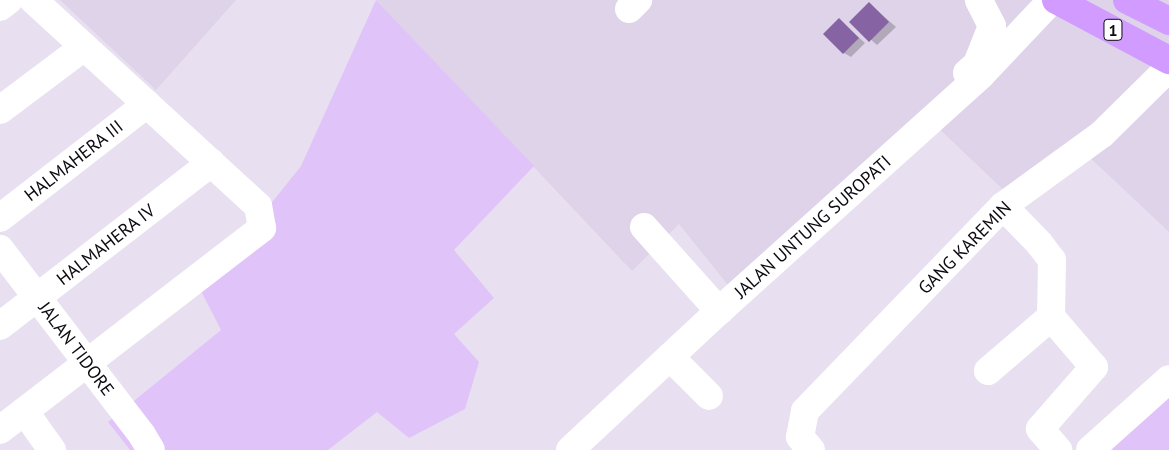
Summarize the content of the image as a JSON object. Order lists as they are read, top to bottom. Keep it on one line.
{"streets":{"highway":["1"],"street":["HALMAHERA III","JALAN UNTUNG SUROPATI","HALMAHERA IV","GANG KAREMIN","JALAN TIDORE"]},"crossings":[["1","JALAN UNTUNG SUROPATI"],["HALMAHERA IV","JALAN TIDORE"]]}
